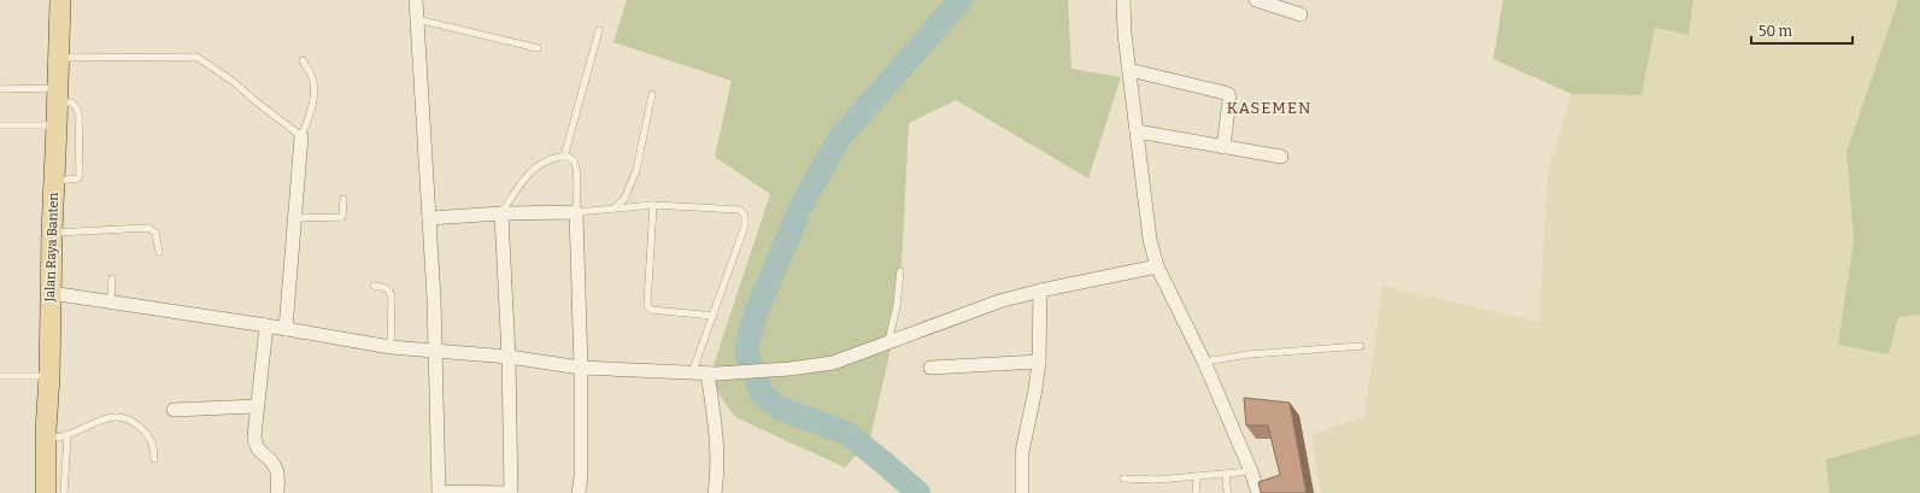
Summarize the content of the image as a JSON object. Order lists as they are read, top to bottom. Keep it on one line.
{"streets":{"main road":["Jalan Raya Banten"]},"districts":["KASEMEN"],"scale_bar":"50 m"}
